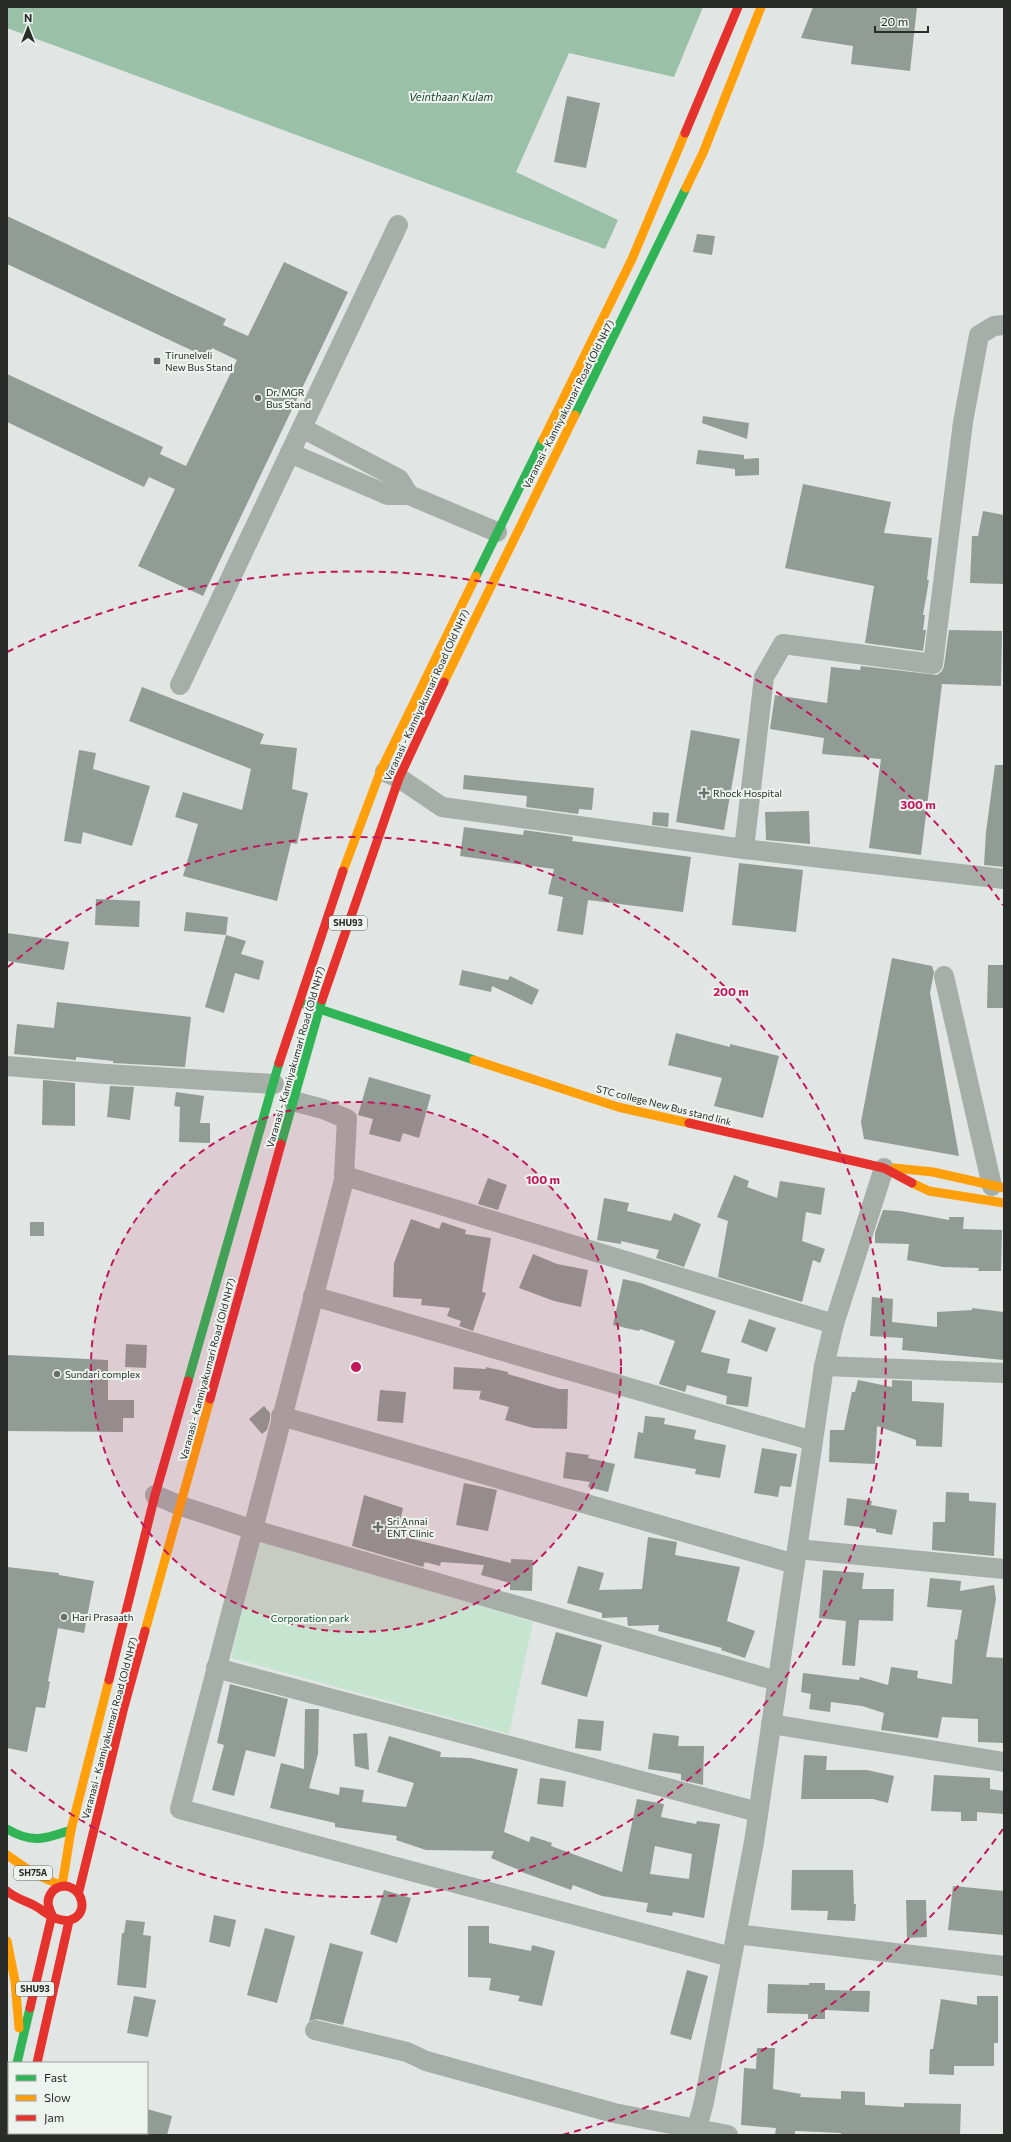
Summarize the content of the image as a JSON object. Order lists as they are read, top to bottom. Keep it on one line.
{"streets":{"main road":["Varanasi - Kanniyakumari Road (Old NH7)","SHU93","STC college New Bus stand link","SH75A"]},"crossings":[["Varanasi - Kanniyakumari Road (Old NH7)","SHU93"],["Varanasi - Kanniyakumari Road (Old NH7)","STC college New Bus stand link"],["Varanasi - Kanniyakumari Road (Old NH7)","SH75A"],["SHU93","SH75A"]],"water":["Veinthaan Kulam"],"parks":["Corporation park"],"places":{"transit":["Tirunelveli New Bus Stand"],"other":["Dr. MGR Bus Stand","Sundari complex","Hari Prasaath"],"health":["Rhock Hospital","Sri Annai ENT Clinic"]},"legend":["Fast","Slow","Jam"],"scale_bar":"20 m","north":"top","rings":["300 m","200 m","100 m"]}
